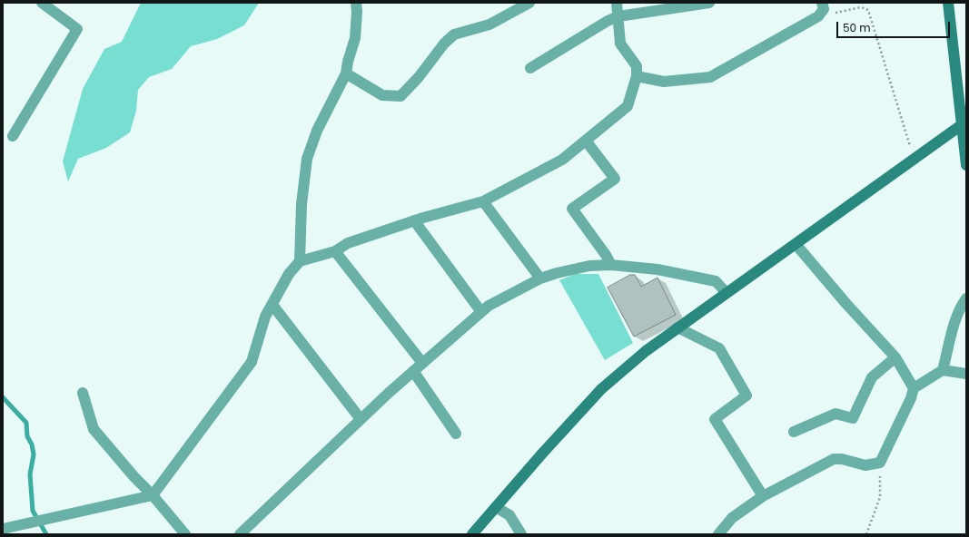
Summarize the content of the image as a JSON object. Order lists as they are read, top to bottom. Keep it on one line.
{"scale_bar":"50 m"}
